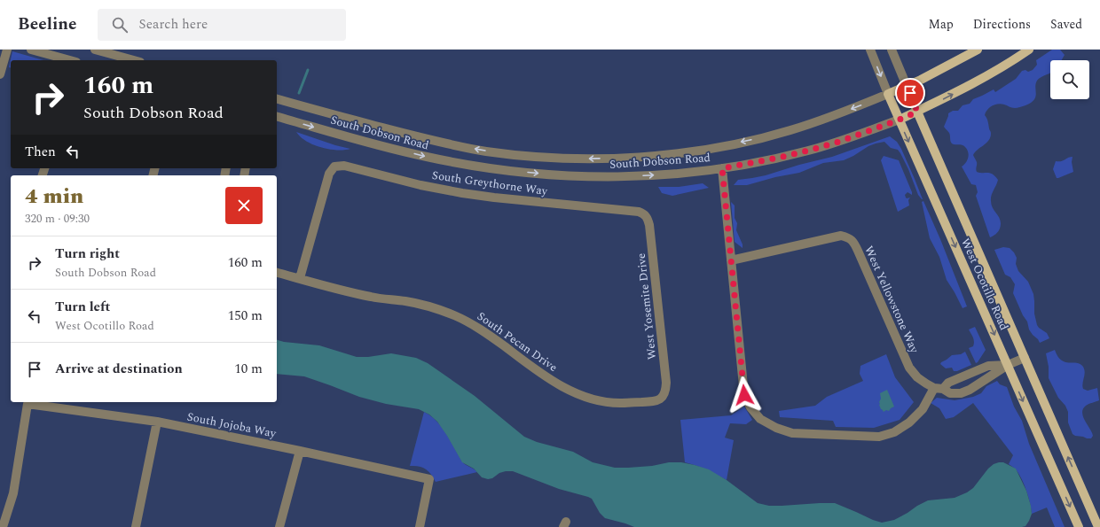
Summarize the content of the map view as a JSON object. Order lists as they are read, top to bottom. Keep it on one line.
{"streets":{"main road":["South Dobson Road","West Ocotillo Road"],"street":["South Greythorne Way","West Yellowstone Way","West Yosemite Drive","South Pecan Drive","South Jojoba Way"]},"crossings":[["South Dobson Road","West Ocotillo Road"],["South Greythorne Way","West Yosemite Drive"],["South Greythorne Way","South Pecan Drive"],["West Yosemite Drive","South Pecan Drive"]],"page":{"header":"Beeline","search":"Search here","nav":["Map","Directions","Saved"],"turn":["160 m","South Dobson Road"],"then":"Then","heading":["4 min","320 m · 09:30"],"list":[{"name":"Turn right","note":"South Dobson Road","value":"160 m"},{"name":"Turn left","note":"West Ocotillo Road","value":"150 m"},{"name":"Arrive at destination","value":"10 m"}]}}
